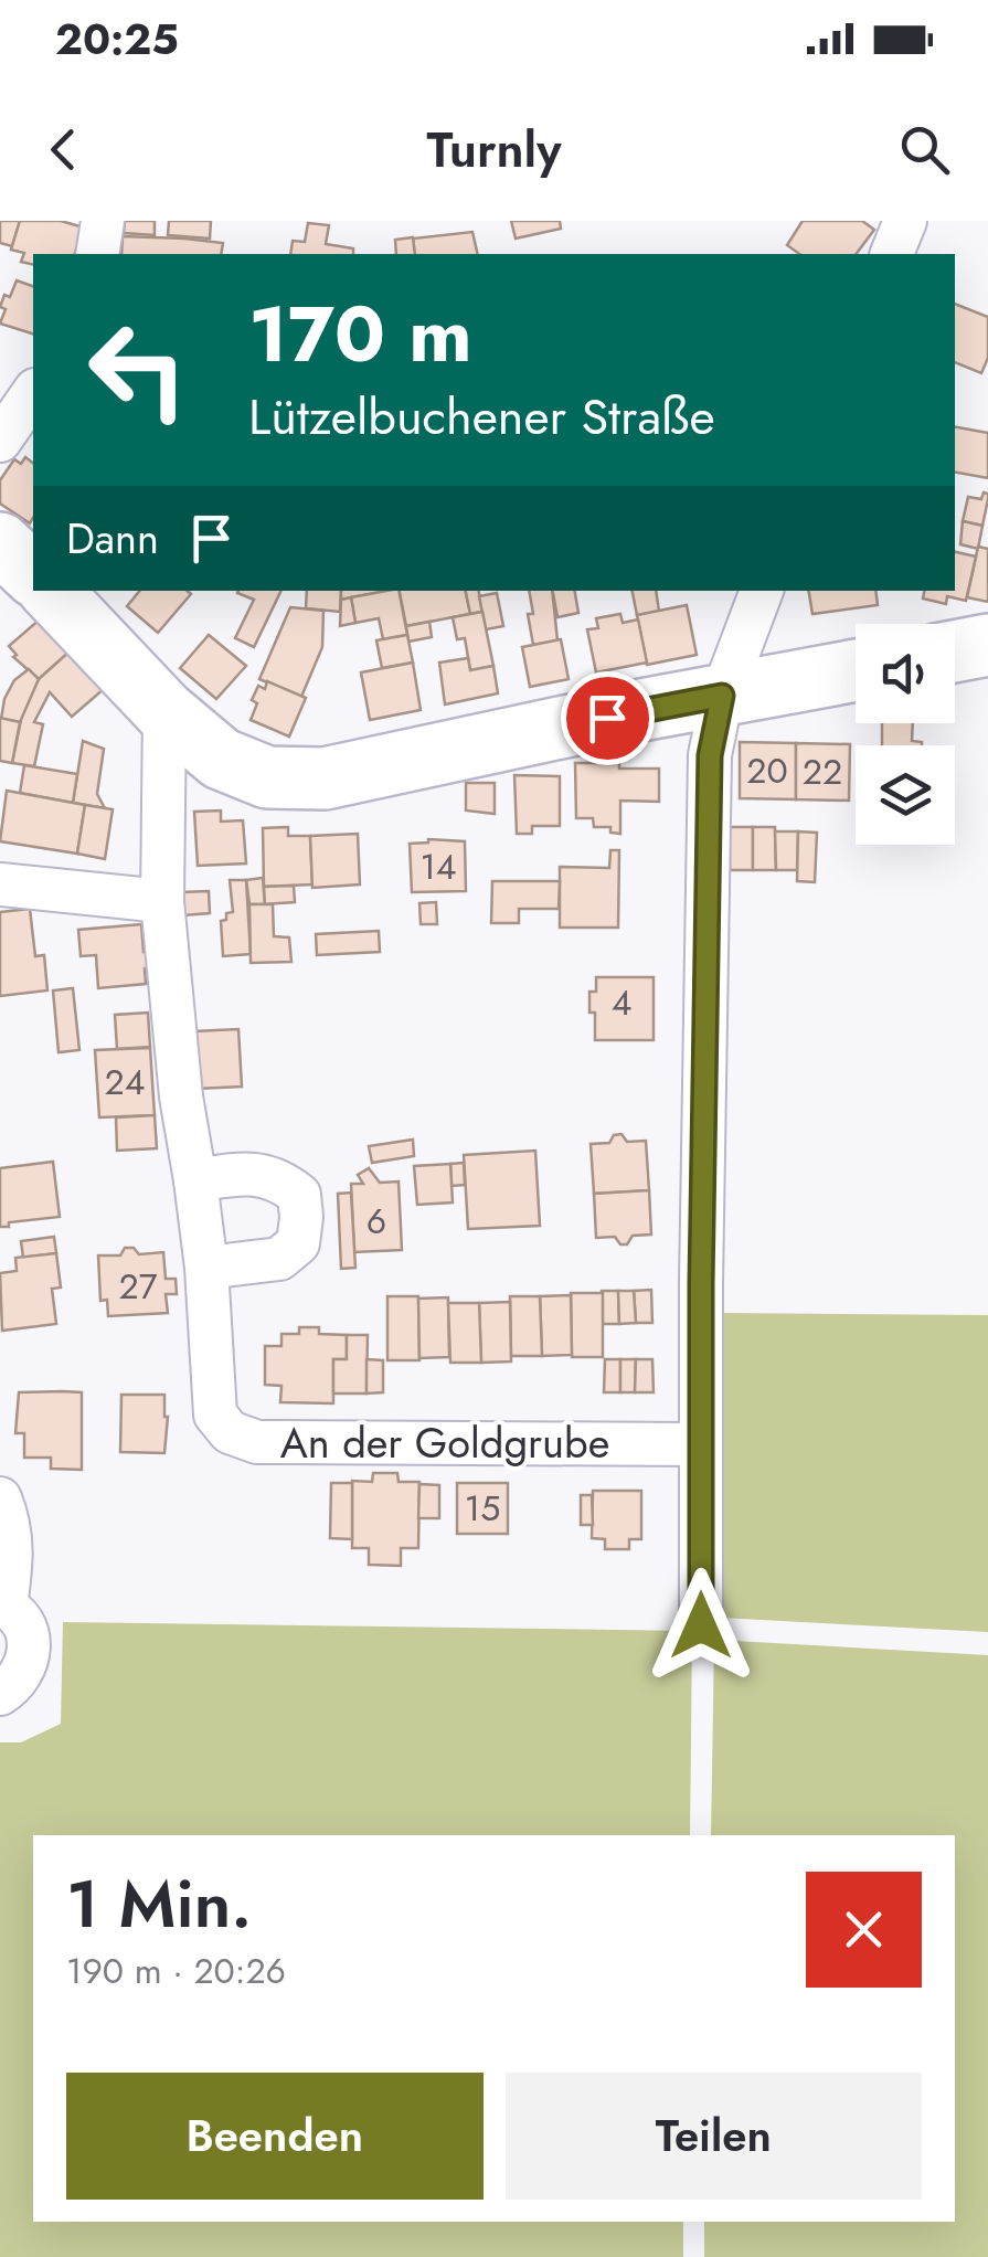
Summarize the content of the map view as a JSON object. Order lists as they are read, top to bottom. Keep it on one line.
{"streets":{"street":["An der Goldgrube"]},"house_numbers":["20","22","14","4","24","6","27","15"],"page":{"status":"20:25","header":"Turnly","turn":["170 m","Lützelbuchener Straße"],"then":"Dann","heading":["1 Min.","190 m · 20:26"],"buttons":["Beenden","Teilen"]}}
